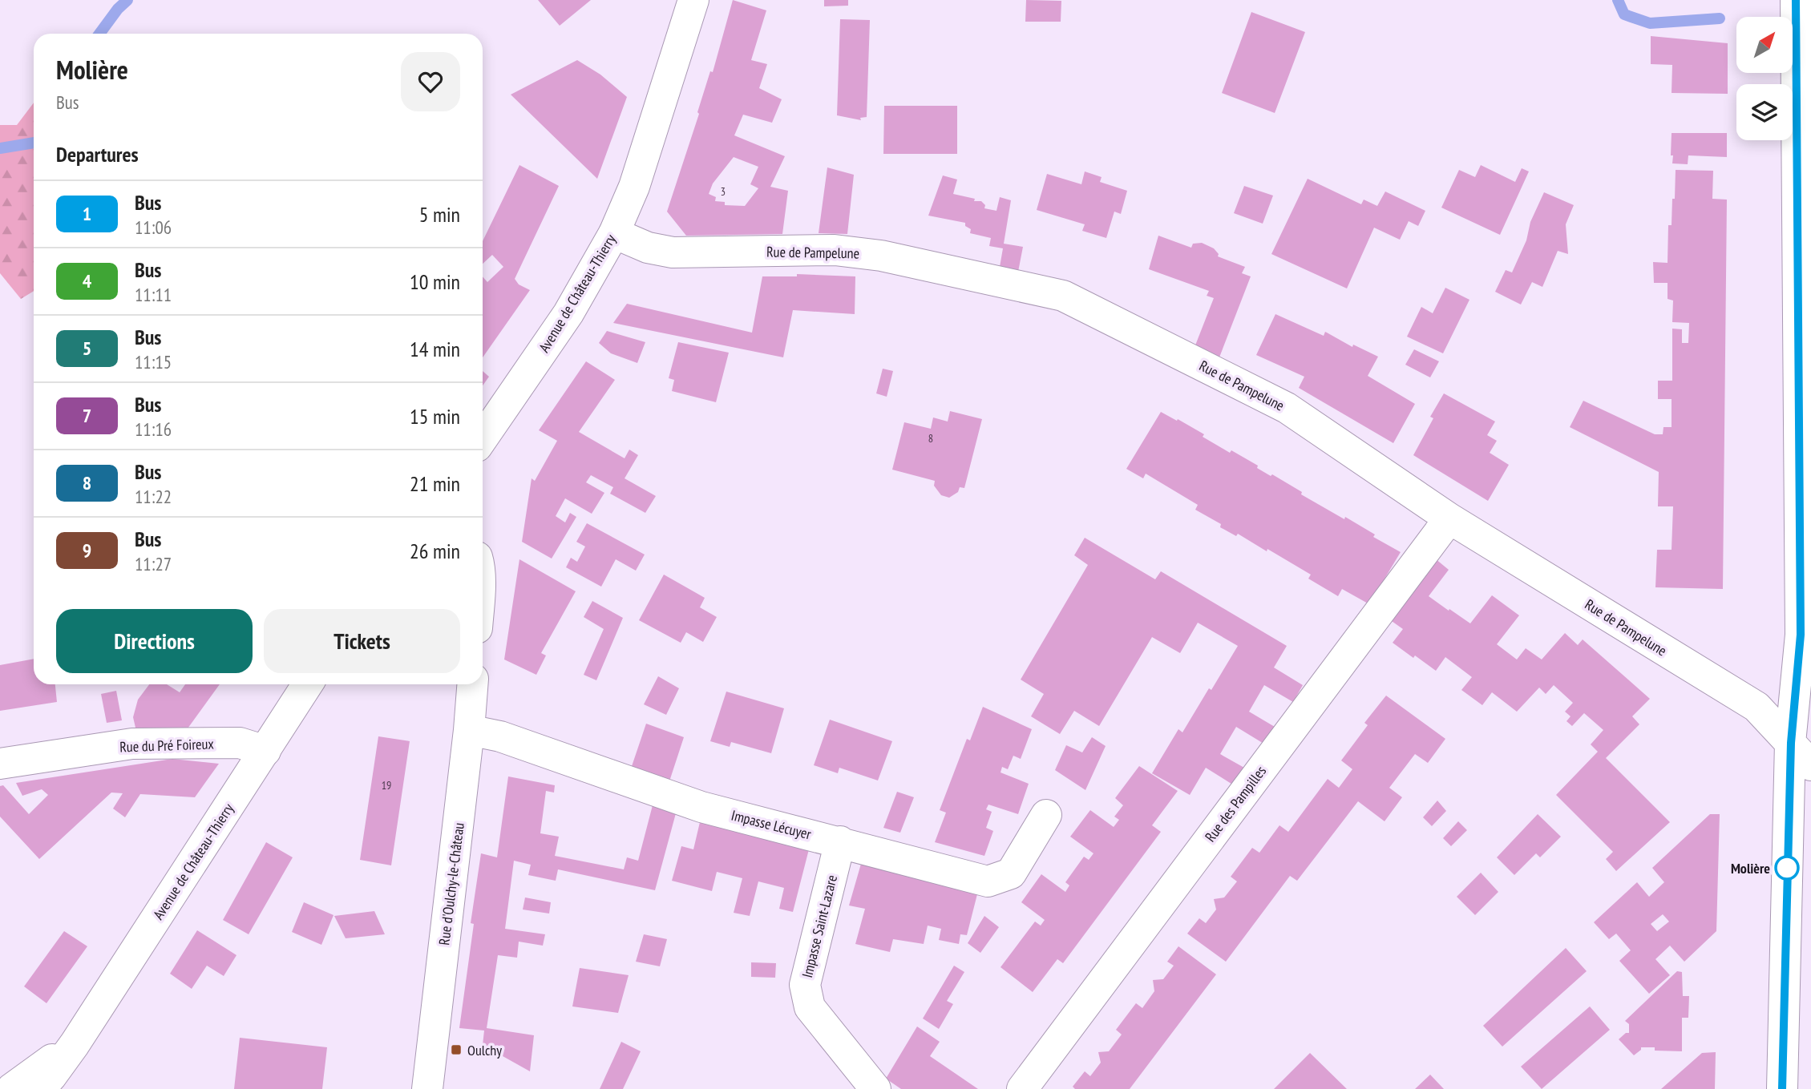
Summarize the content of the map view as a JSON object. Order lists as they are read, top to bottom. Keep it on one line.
{"streets":{"street":["Rue de Pampelune","Avenue de Château-Thierry","Rue du Pré Foireux","Rue des Pampilles","Impasse Lécuyer","Rue d'Oulchy-le-Château","Impasse Saint-Lazare"]},"crossings":[["Rue de Pampelune","Avenue de Château-Thierry"],["Rue de Pampelune","Rue des Pampilles"],["Avenue de Château-Thierry","Rue du Pré Foireux"],["Impasse Lécuyer","Rue d'Oulchy-le-Château"],["Impasse Lécuyer","Impasse Saint-Lazare"]],"places":{"other":["Molière"],"transit":["Oulchy"]},"lines":["bus line 1"],"house_numbers":["3","8","19"],"north":"top right","page":{"heading":[["Molière","Bus"],"Departures"],"list":[{"mark":"1","name":"Bus","note":"11:06","value":"5 min"},{"mark":"4","name":"Bus","note":"11:11","value":"10 min"},{"mark":"5","name":"Bus","note":"11:15","value":"14 min"},{"mark":"7","name":"Bus","note":"11:16","value":"15 min"},{"mark":"8","name":"Bus","note":"11:22","value":"21 min"},{"mark":"9","name":"Bus","note":"11:27","value":"26 min"}],"buttons":["Directions","Tickets"]}}
